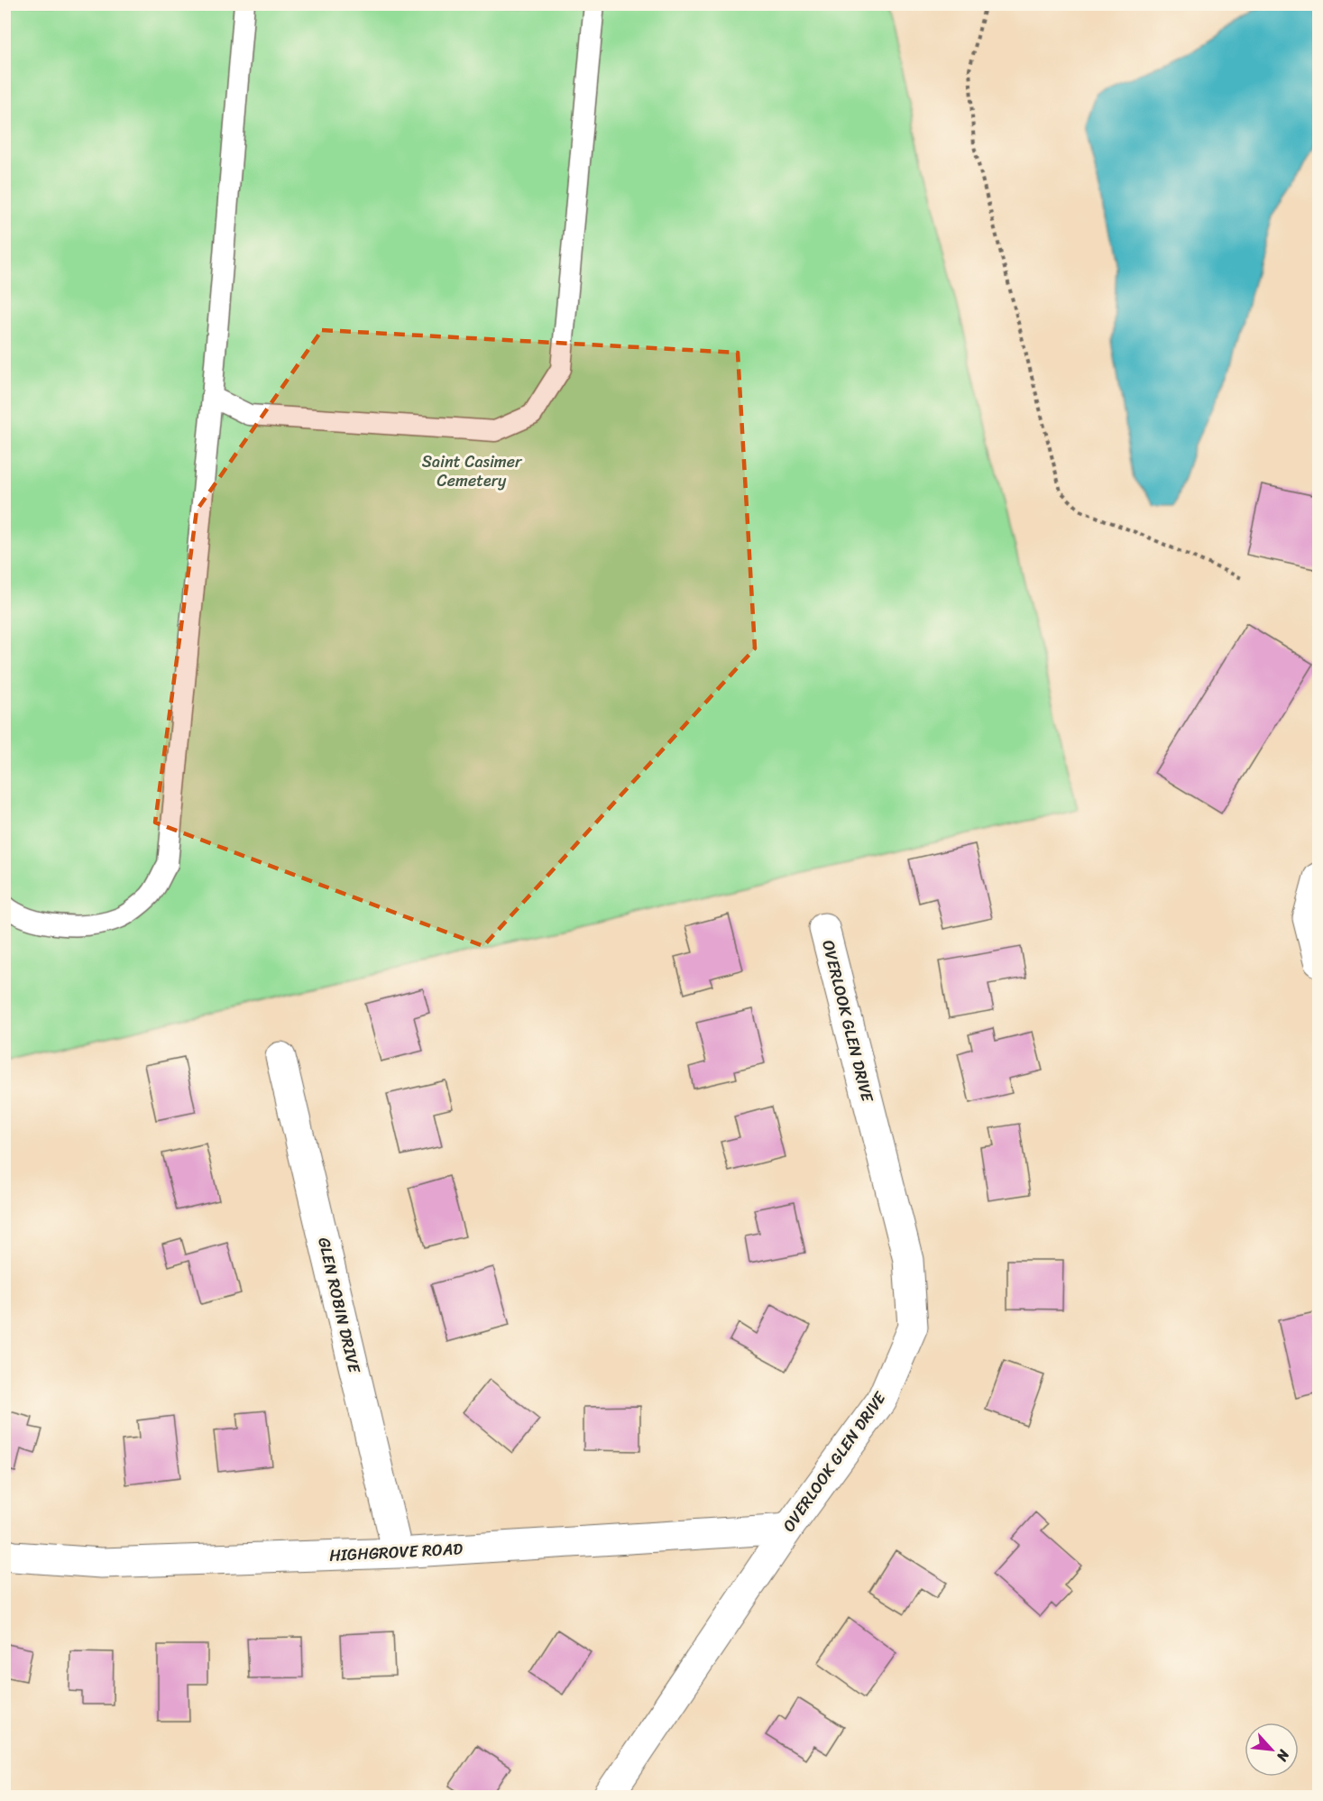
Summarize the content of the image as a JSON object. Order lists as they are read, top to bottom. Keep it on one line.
{"streets":{"street":["OVERLOOK GLEN DRIVE","GLEN ROBIN DRIVE","HIGHGROVE ROAD"]},"crossings":[["OVERLOOK GLEN DRIVE","HIGHGROVE ROAD"],["GLEN ROBIN DRIVE","HIGHGROVE ROAD"]],"parks":["Saint Casimer Cemetery"],"north":"bottom right"}
